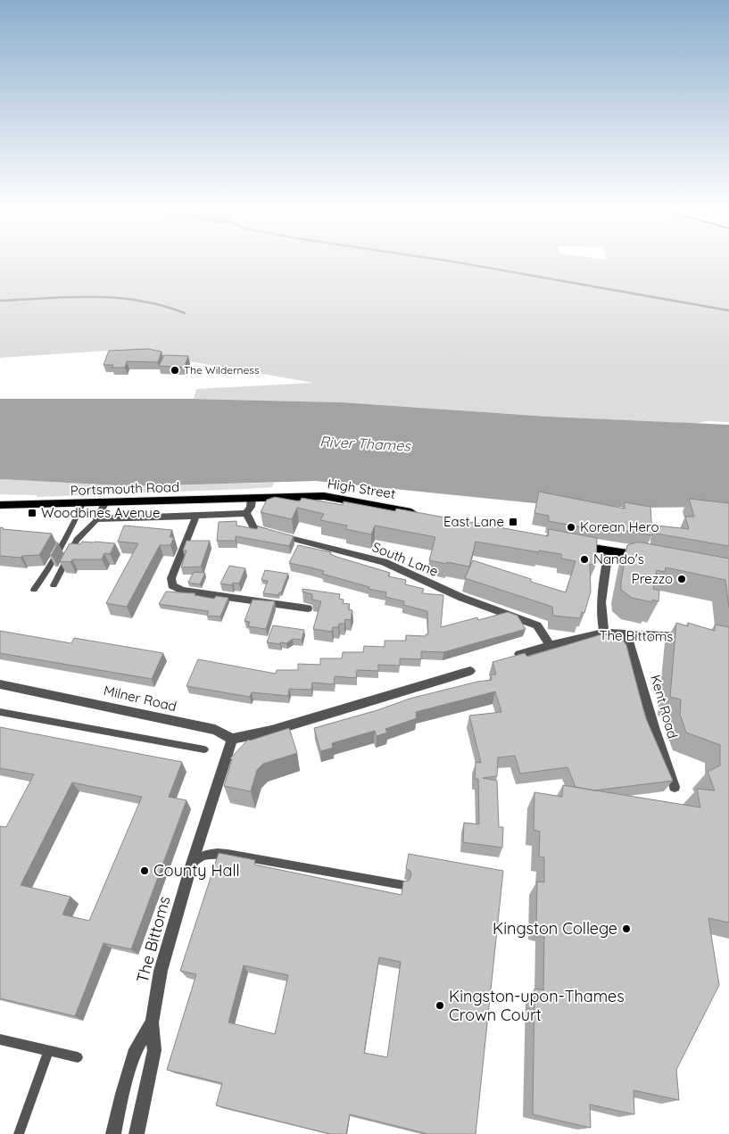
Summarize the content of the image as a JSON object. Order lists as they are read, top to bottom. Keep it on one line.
{"streets":{"main road":["Portsmouth Road","High Street"],"street":["South Lane","The Bittoms","Milner Road","Kent Road"]},"crossings":[["Portsmouth Road","High Street"],["South Lane","The Bittoms"],["The Bittoms","Milner Road"],["The Bittoms","Kent Road"]],"water":["River Thames"],"places":{"other":["The Wilderness","Korean Hero","Nando's","Prezzo","County Hall","Kingston College","Kingston-upon-Thames Crown Court"],"transit":["Woodbines Avenue","East Lane"]}}
